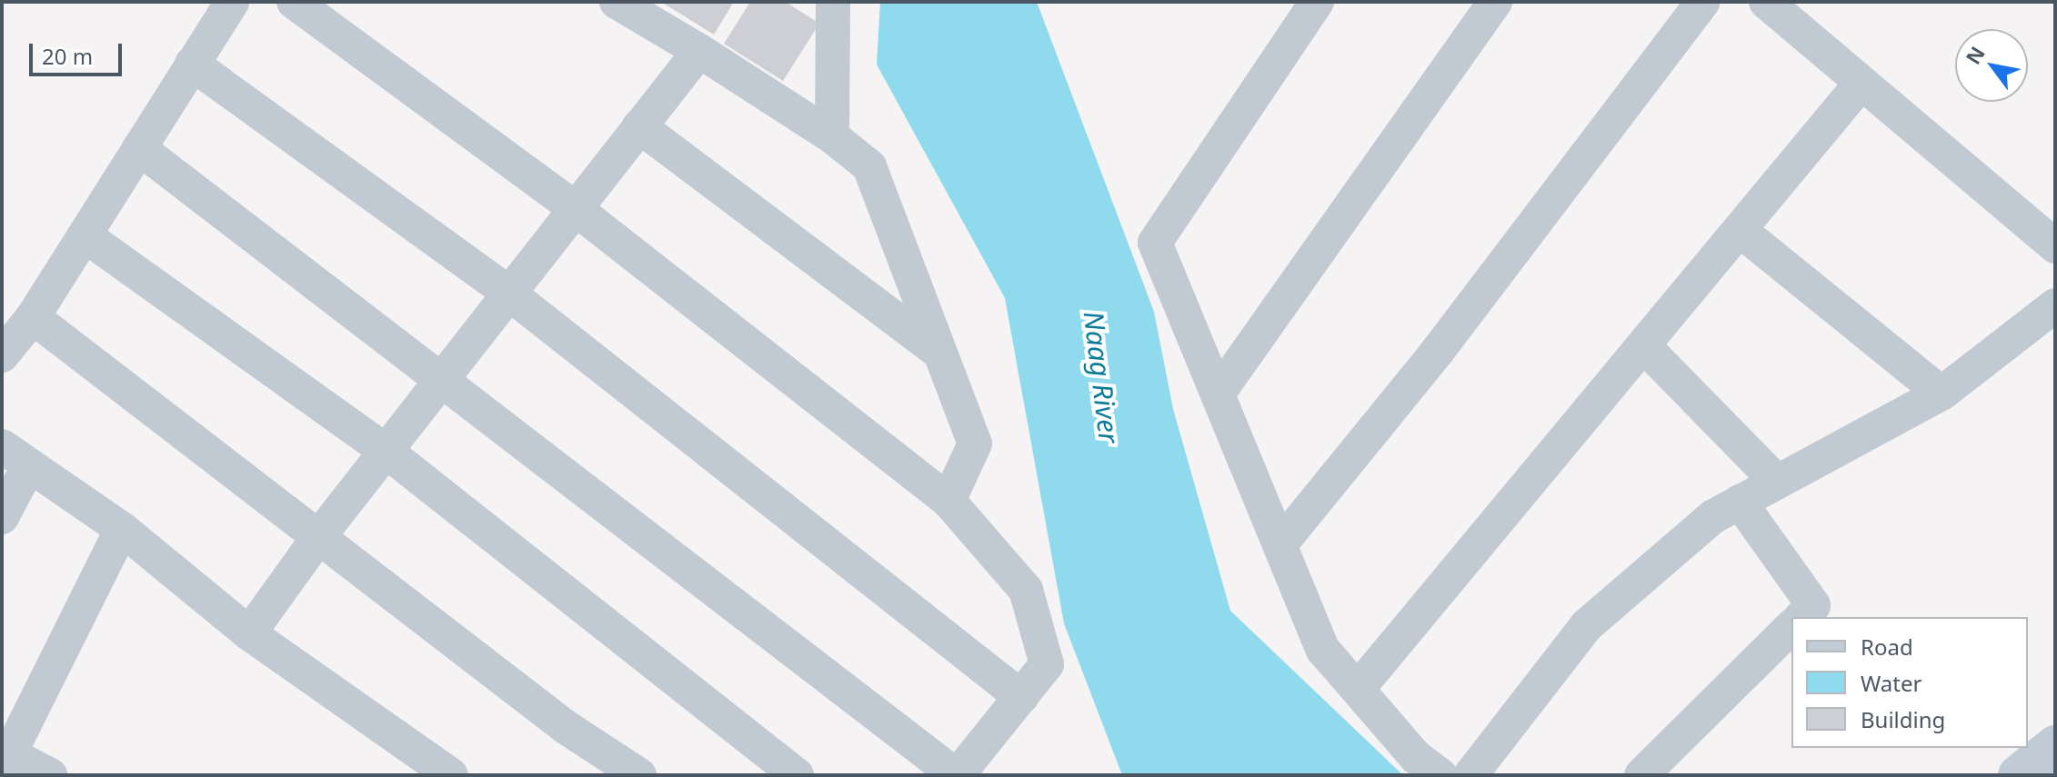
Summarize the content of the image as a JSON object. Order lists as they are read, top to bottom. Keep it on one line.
{"water":["Naag River"],"legend":["Road","Water","Building"],"scale_bar":"20 m","north":"top left"}
